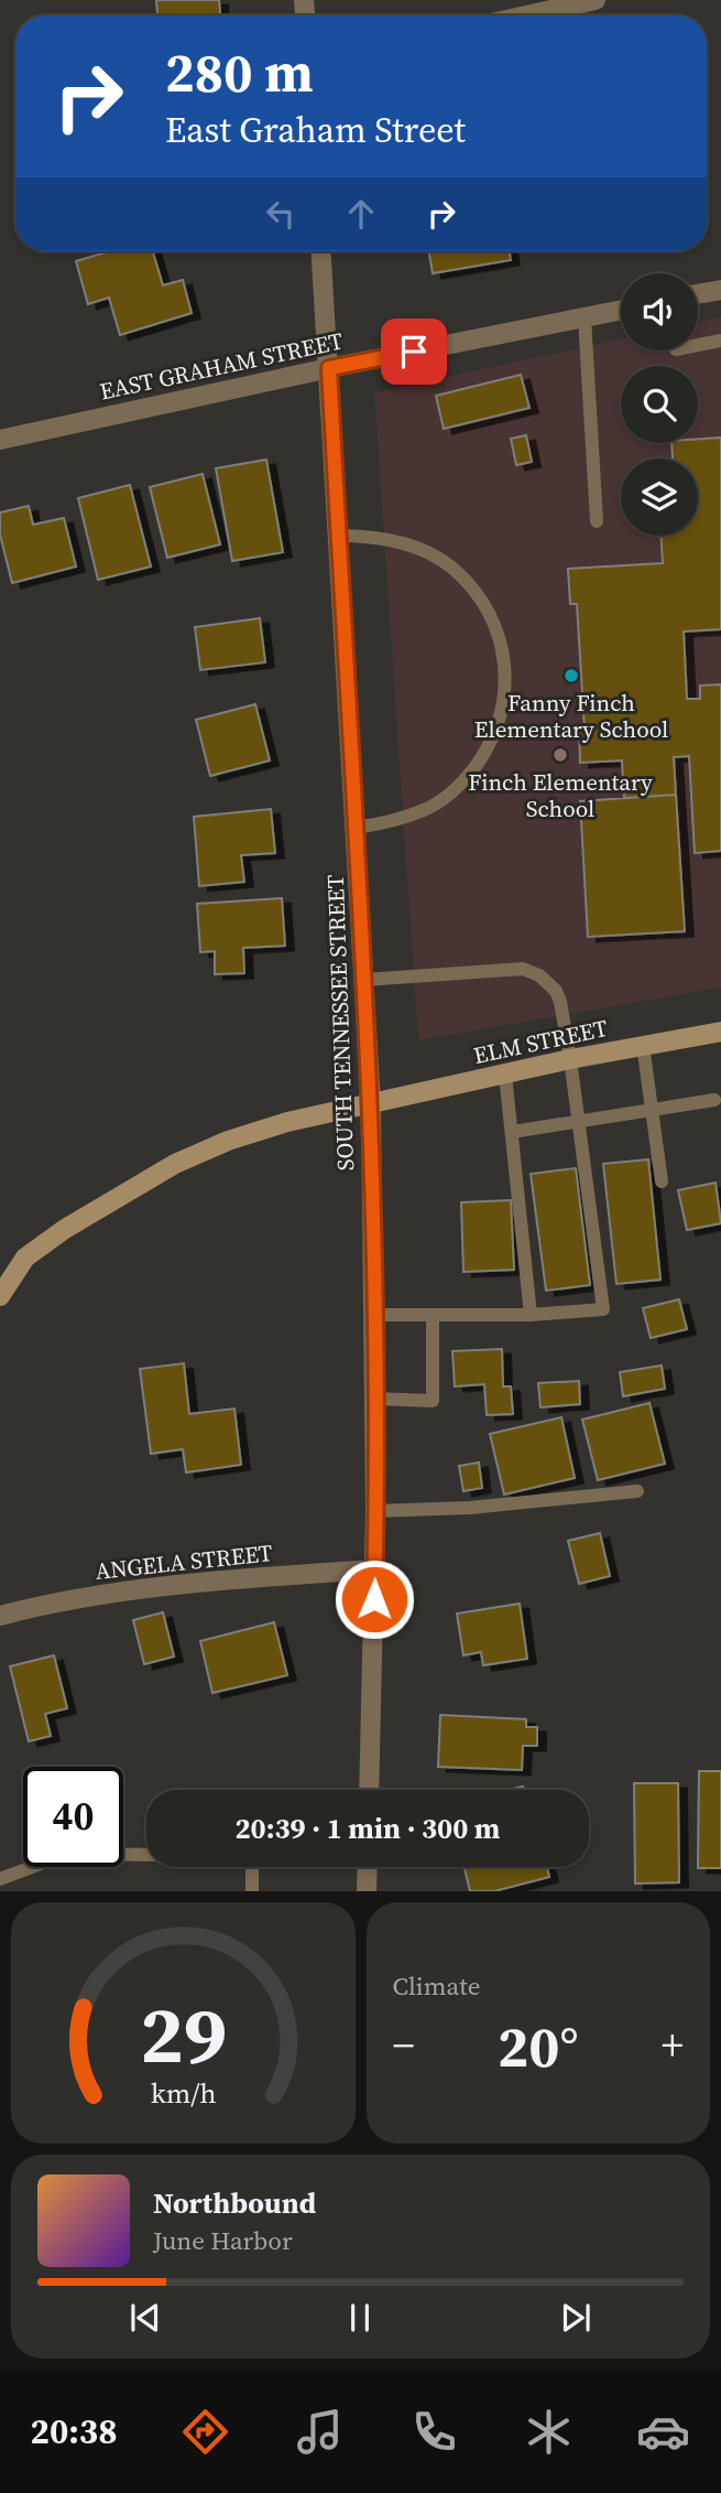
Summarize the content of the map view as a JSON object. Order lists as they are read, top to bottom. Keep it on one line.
{"streets":{"main road":["ELM STREET"],"street":["EAST GRAHAM STREET","SOUTH TENNESSEE STREET","ANGELA STREET"]},"crossings":[["EAST GRAHAM STREET","SOUTH TENNESSEE STREET"],["SOUTH TENNESSEE STREET","ELM STREET"],["SOUTH TENNESSEE STREET","ANGELA STREET"]],"places":["Fanny Finch Elementary School","Finch Elementary School"],"page":{"turn":["280 m","East Graham Street"],"limit":"40","trip":"20:39 · 1 min · 300 m","tile":"Climate","heat":["−","20°","+"],"song":["Northbound","June Harbor"],"tabs":"20:38","gauge":["29","km/h"]}}
